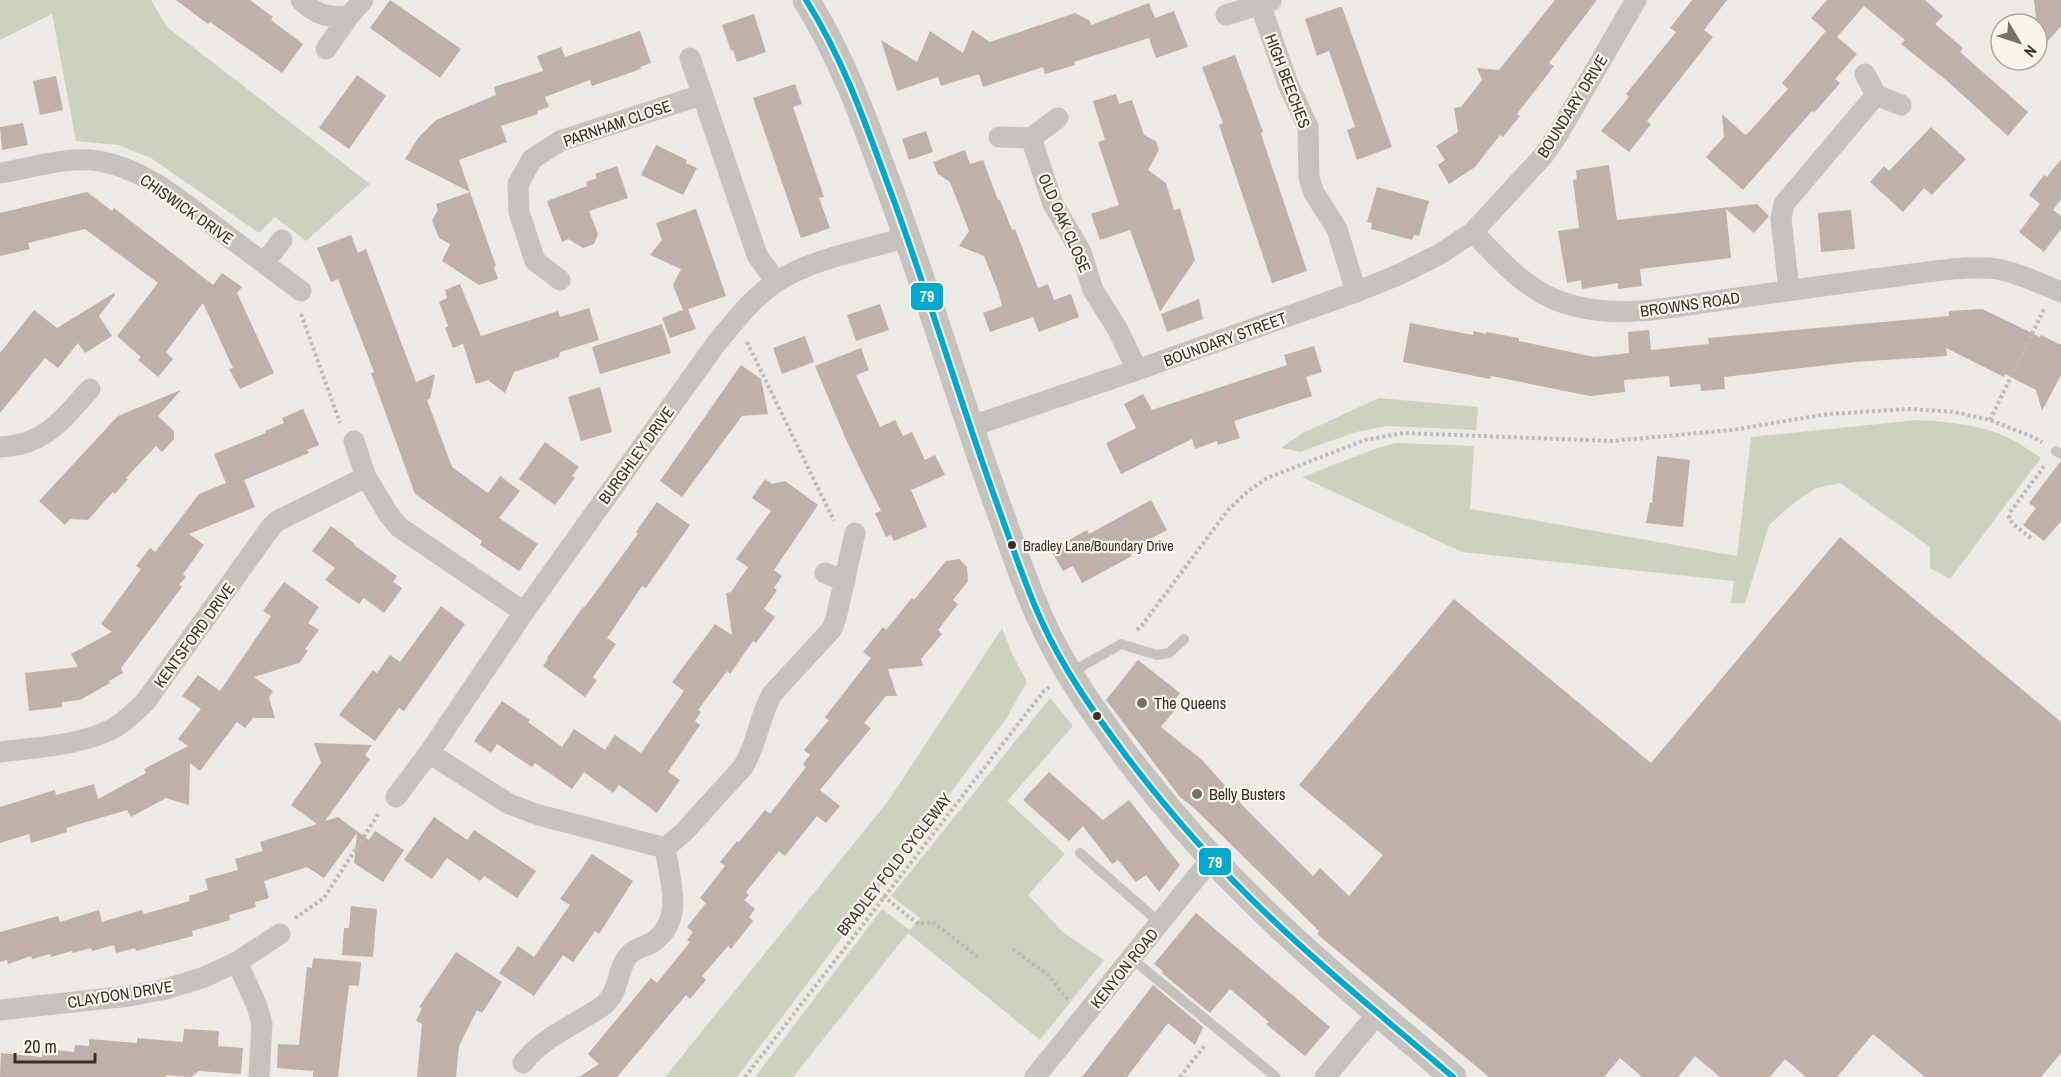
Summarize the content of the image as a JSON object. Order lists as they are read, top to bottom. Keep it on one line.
{"streets":{"street":["HIGH BEECHES","BOUNDARY DRIVE","PARNHAM CLOSE","CHISWICK DRIVE","OLD OAK CLOSE","BROWNS ROAD","BOUNDARY STREET","BURGHLEY DRIVE","KENTSFORD DRIVE","KENYON ROAD","CLAYDON DRIVE"],"path":["BRADLEY FOLD CYCLEWAY"]},"crossings":[["HIGH BEECHES","BOUNDARY STREET"],["BOUNDARY DRIVE","BROWNS ROAD"],["BOUNDARY DRIVE","BOUNDARY STREET"],["OLD OAK CLOSE","BOUNDARY STREET"],["BROWNS ROAD","BOUNDARY STREET"]],"places":["Bradley Lane/Boundary Drive","The Queens","Belly Busters"],"lines":["transit line 79"],"scale_bar":"20 m","north":"bottom right"}
